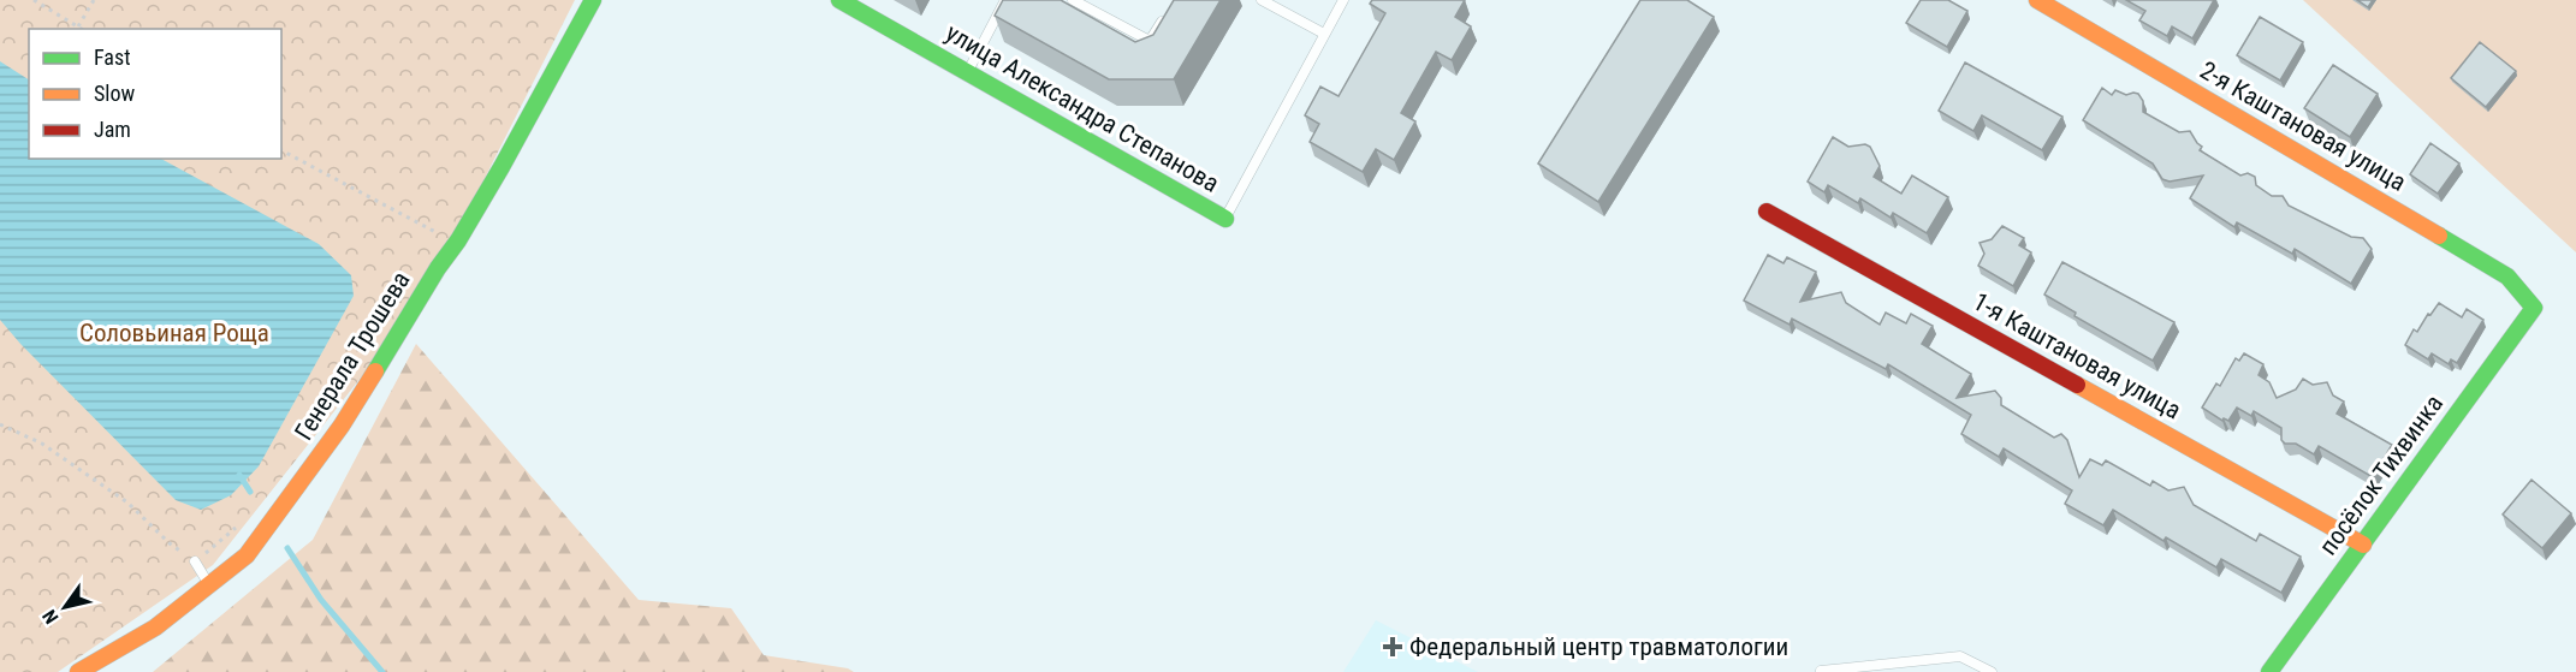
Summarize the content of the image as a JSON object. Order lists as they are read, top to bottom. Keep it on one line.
{"streets":{"street":["улица Александра Степанова","2-я Каштановая улица","Генерала Трошева","1-я Каштановая улица","посёлок Тихвинка"]},"crossings":[["2-я Каштановая улица","посёлок Тихвинка"],["1-я Каштановая улица","посёлок Тихвинка"]],"parks":["Соловьиная Роща"],"places":{"health":["Федеральный центр травматологии"]},"legend":["Fast","Slow","Jam"],"north":"bottom left"}
